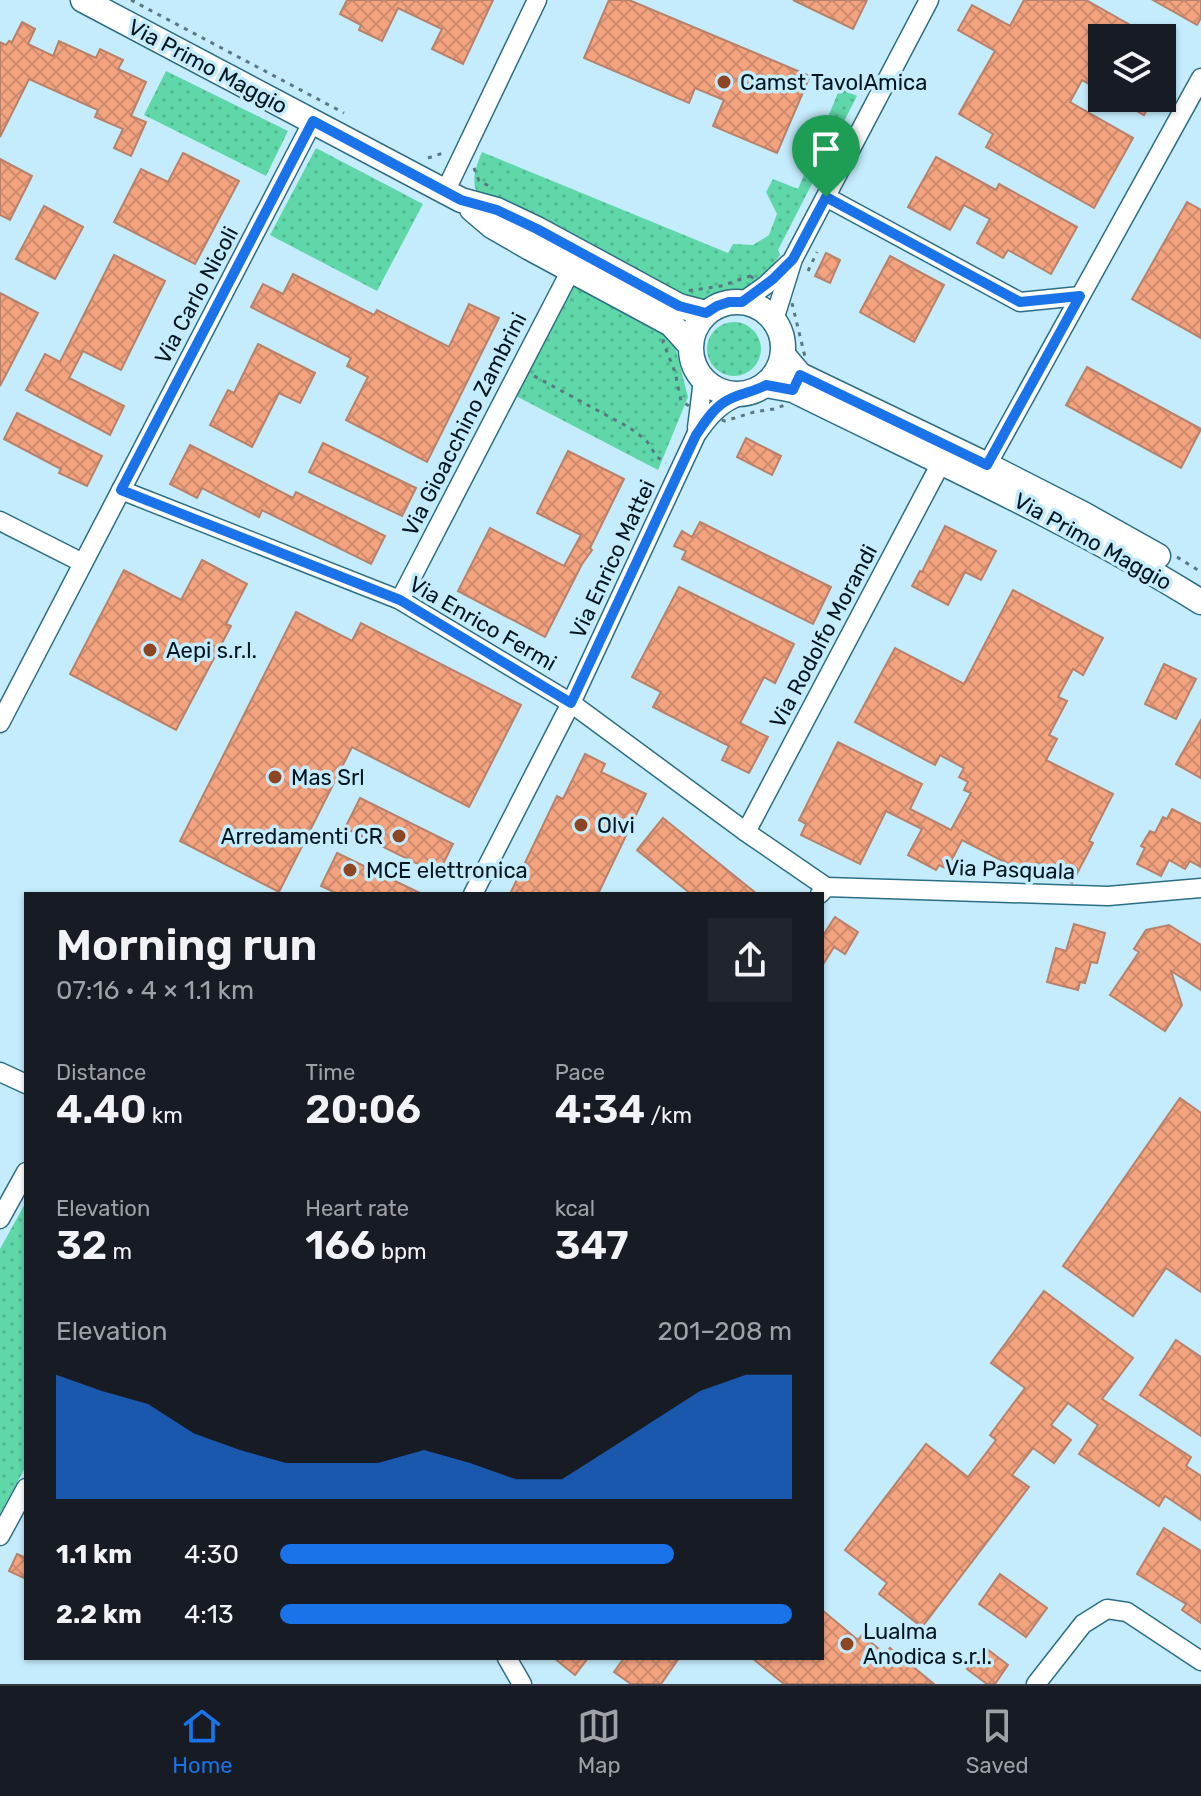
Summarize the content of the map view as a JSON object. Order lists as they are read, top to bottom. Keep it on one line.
{"streets":{"street":["Via Primo Maggio","Via Carlo Nicoli","Via Gioacchino Zambrini","Via Enrico Mattei","Via Enrico Fermi","Via Rodolfo Morandi","Via Pasquala"]},"crossings":[["Via Primo Maggio","Via Carlo Nicoli"],["Via Primo Maggio","Via Gioacchino Zambrini"],["Via Primo Maggio","Via Enrico Mattei"],["Via Primo Maggio","Via Rodolfo Morandi"],["Via Carlo Nicoli","Via Enrico Fermi"],["Via Gioacchino Zambrini","Via Enrico Fermi"],["Via Enrico Mattei","Via Enrico Fermi"],["Via Enrico Fermi","Via Rodolfo Morandi"],["Via Enrico Fermi","Via Pasquala"]],"places":["Camst TavolAmica","Aepi s.r.l.","Mas Srl","Olvi","Arredamenti CR","MCE elettronica","Lualma Anodica s.r.l."],"page":{"heading":["Morning run","07:16 · 4 × 1.1 km"],"stats":[["Distance","4.40 km"],["Time","20:06"],["Pace","4:34 /km"],["Elevation","32 m"],["Heart rate","166 bpm"],["kcal","347"]],"chart":["Elevation","201–208 m"],"list":[{"name":"1.1 km","note":"4:30"},{"name":"2.2 km","note":"4:13"}],"tabs":["Home","Map","Saved"]}}
